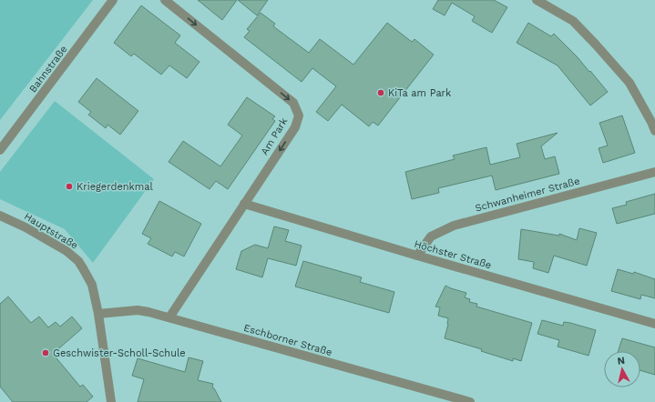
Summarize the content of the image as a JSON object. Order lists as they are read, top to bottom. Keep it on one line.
{"streets":{"street":["Bahnstraße","Am Park","Schwanheimer Straße","Hauptstraße","Höchster Straße","Eschborner Straße"]},"crossings":[["Am Park","Höchster Straße"],["Am Park","Eschborner Straße"],["Schwanheimer Straße","Höchster Straße"],["Hauptstraße","Eschborner Straße"]],"places":["KiTa am Park","Kriegerdenkmal","Geschwister-Scholl-Schule"],"north":"top"}
